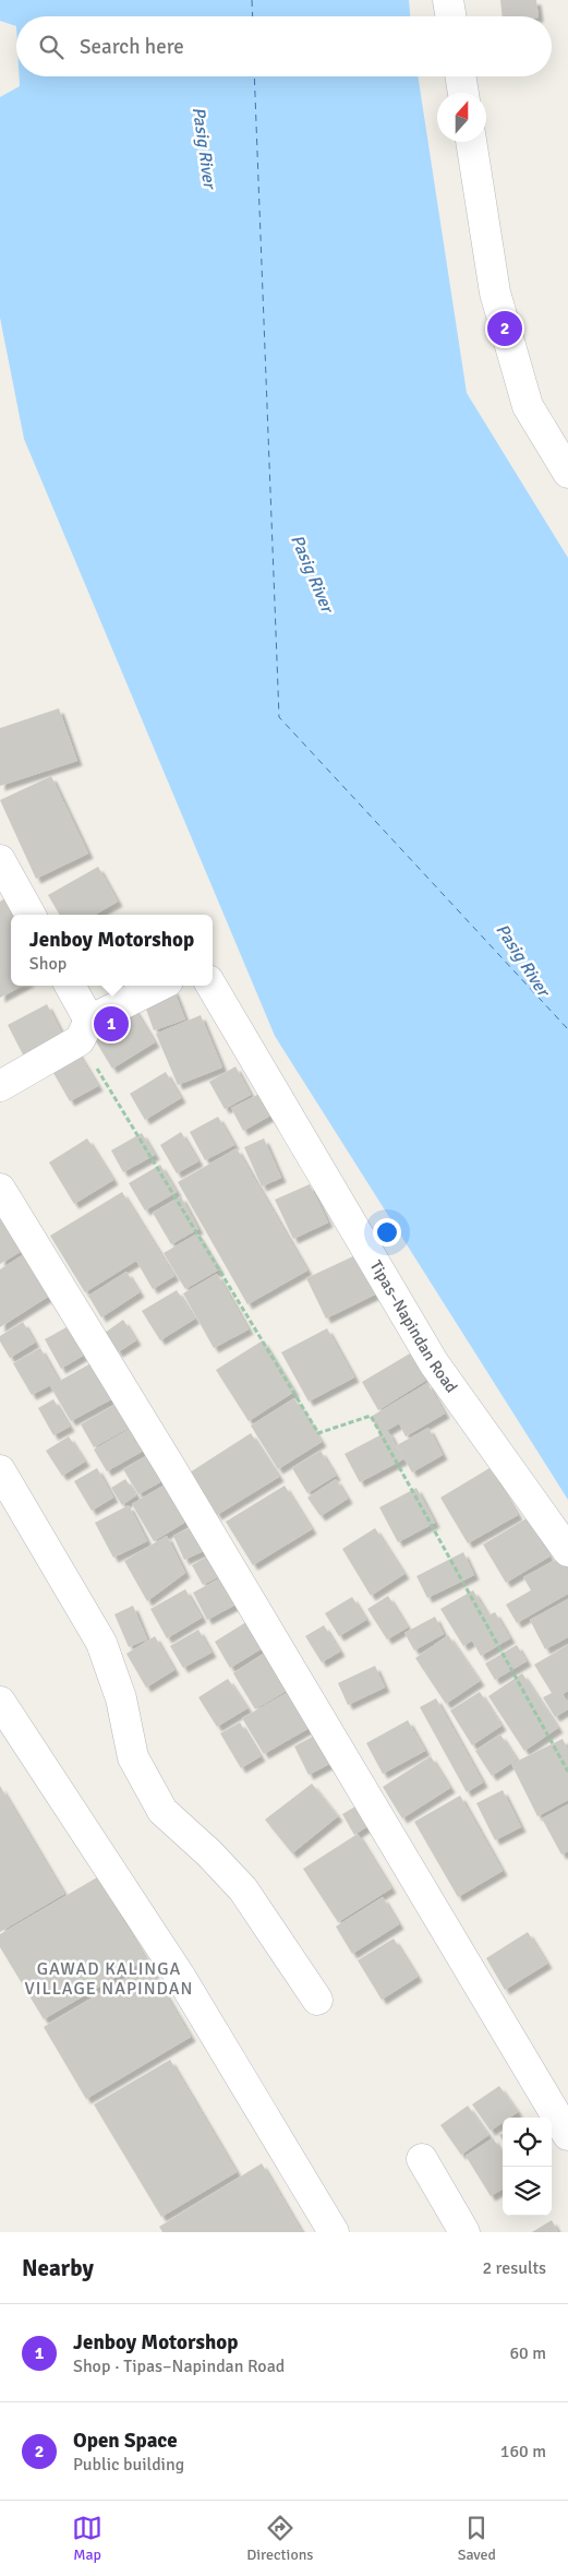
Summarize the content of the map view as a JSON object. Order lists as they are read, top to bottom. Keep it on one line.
{"streets":{"street":["Tipas–Napindan Road"]},"districts":["GAWAD KALINGA VILLAGE NAPINDAN"],"water":["Pasig River"],"north":"top","page":{"search":"Search here","pins":["2","1"],"popup":["Jenboy Motorshop","Shop"],"heading":["Nearby","2 results"],"list":[{"mark":"1","name":"Jenboy Motorshop","note":"Shop · Tipas–Napindan Road","value":"60 m"},{"mark":"2","name":"Open Space","note":"Public building","value":"160 m"}],"nav":["Map","Directions","Saved"]}}
